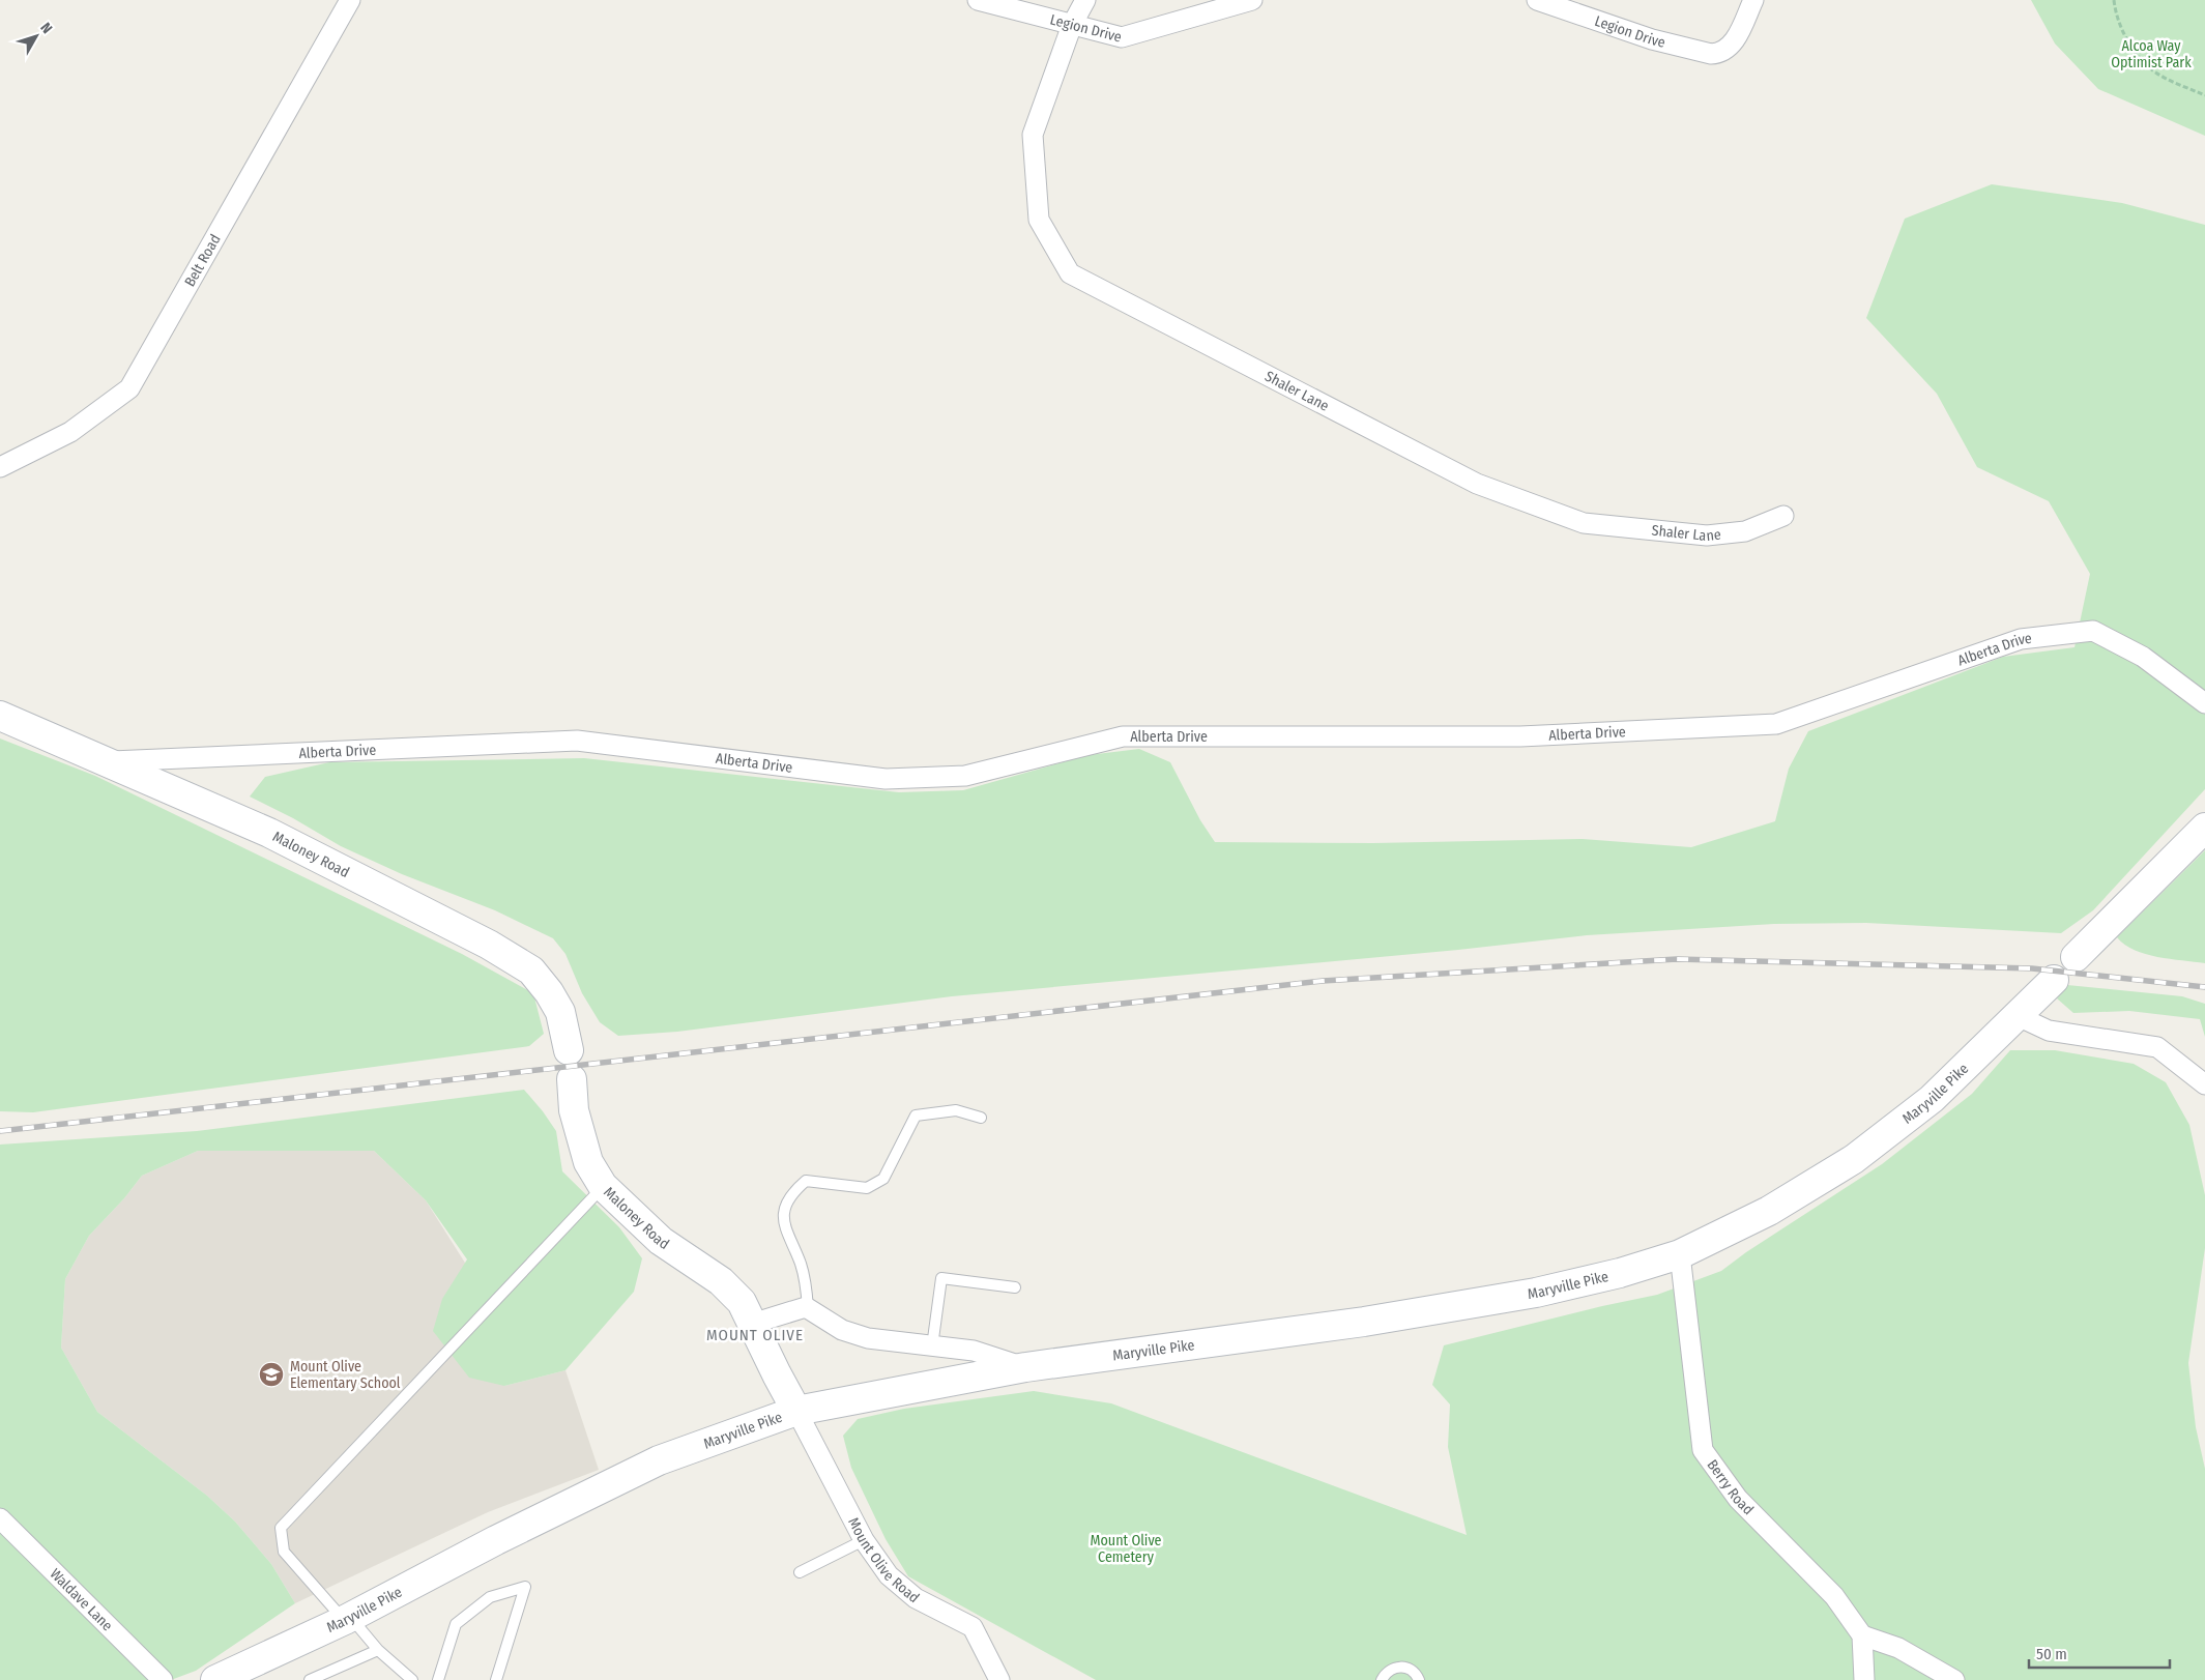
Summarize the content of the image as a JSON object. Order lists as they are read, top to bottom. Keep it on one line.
{"streets":{"main road":["Maloney Road","Maryville Pike"],"street":["Legion Drive","Belt Road","Shaler Lane","Alberta Drive","Berry Road","Mount Olive Road","Waldave Lane"]},"crossings":[["Legion Drive","Shaler Lane"],["Alberta Drive","Maloney Road"],["Maloney Road","Maryville Pike"],["Maloney Road","Mount Olive Road"],["Maryville Pike","Berry Road"],["Maryville Pike","Mount Olive Road"]],"districts":["MOUNT OLIVE"],"parks":["Alcoa Way Optimist Park","Mount Olive Cemetery"],"places":{"school or university":["Mount Olive Elementary School"]},"scale_bar":"50 m","north":"top right"}
